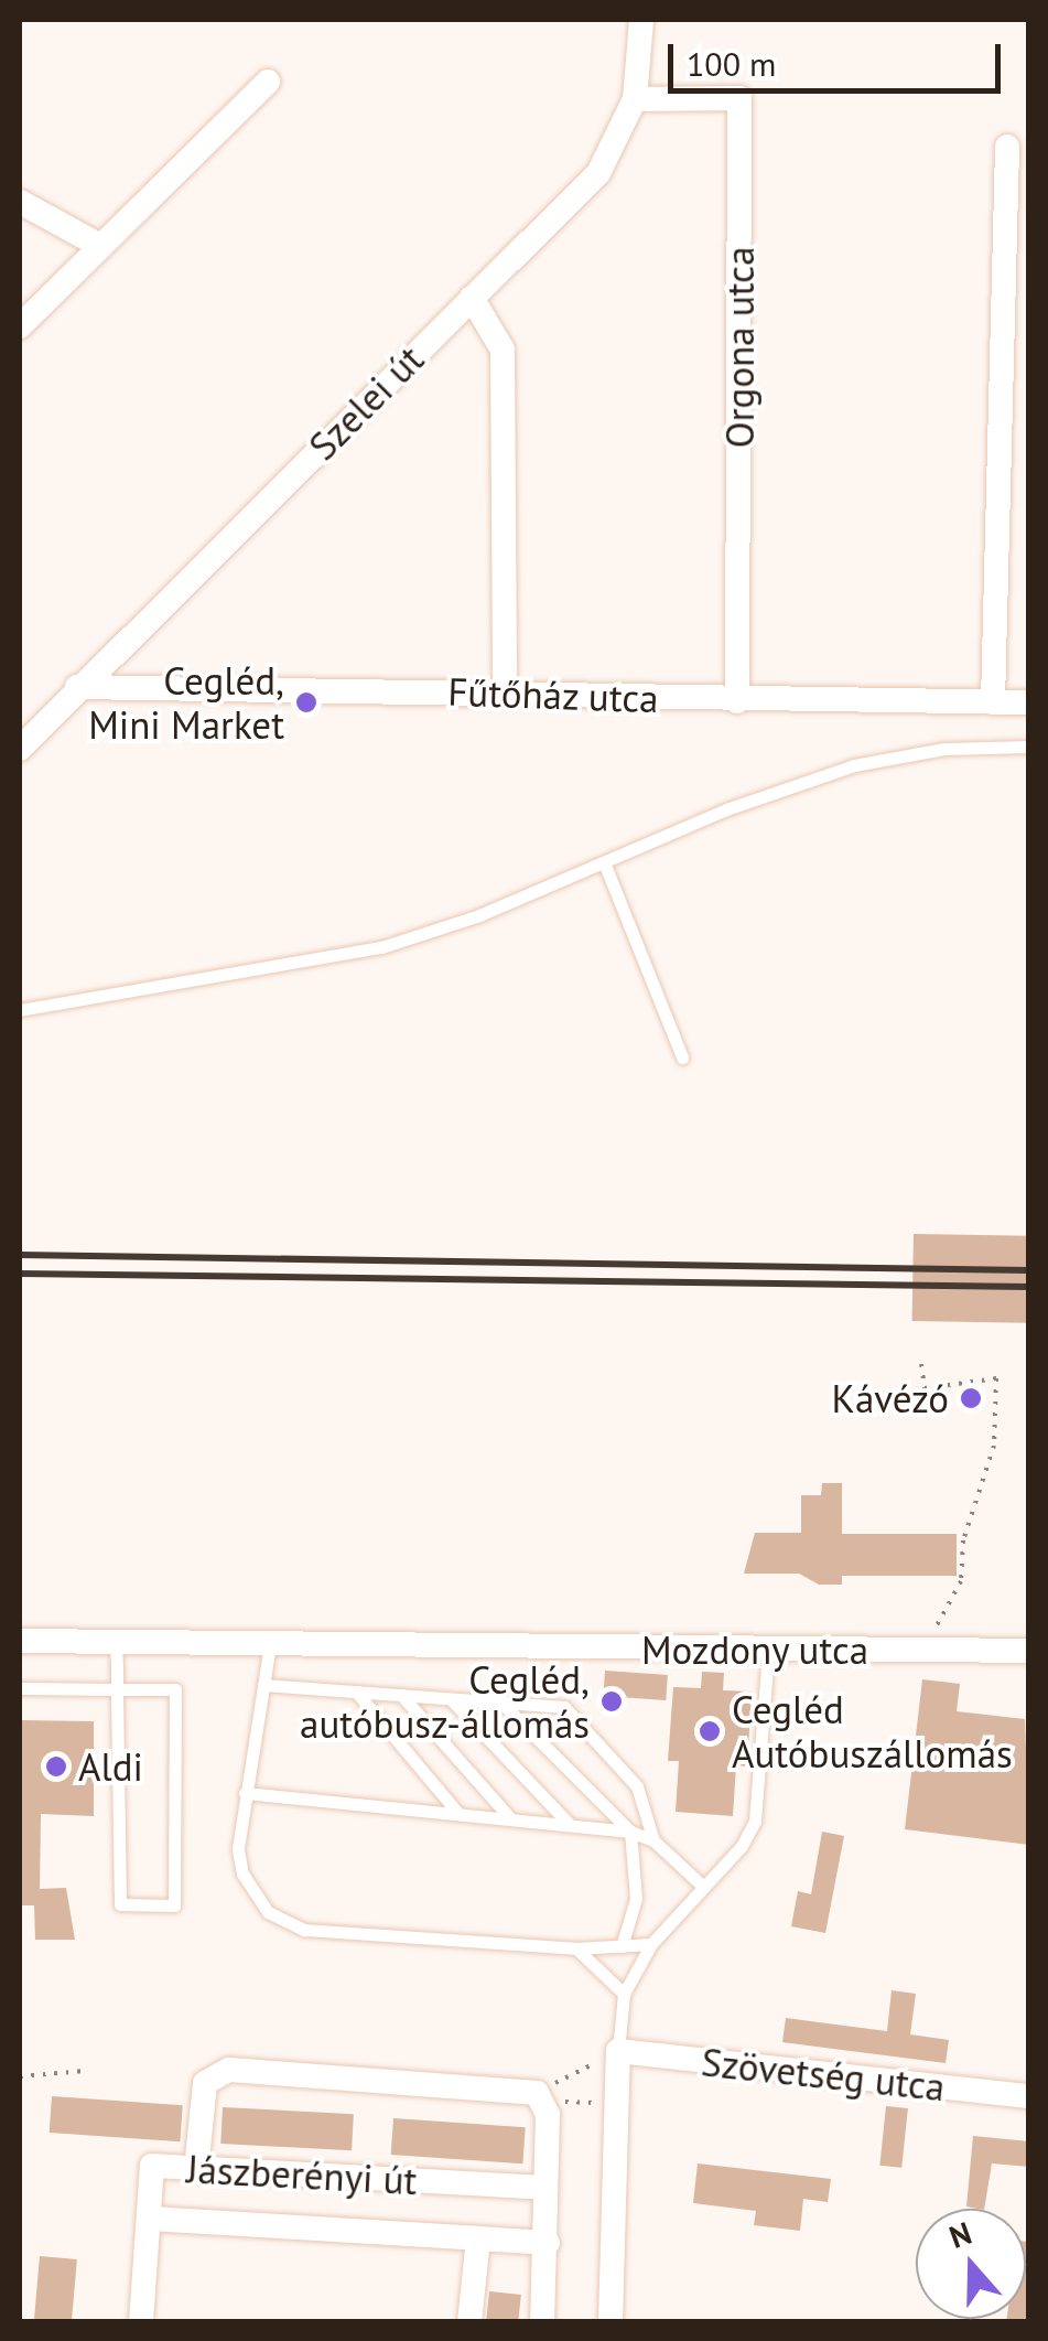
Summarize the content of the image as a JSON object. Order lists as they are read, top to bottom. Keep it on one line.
{"streets":{"street":["Orgona utca","Szelei út","Fűtőház utca","Mozdony utca","Szövetség utca","Jászberényi út"]},"crossings":[["Orgona utca","Szelei út"],["Orgona utca","Fűtőház utca"],["Szelei út","Fűtőház utca"]],"places":["Cegléd, Mini Market","Kávézó","Cegléd, autóbusz-állomás","Cegléd Autóbuszállomás","Aldi"],"scale_bar":"100 m","north":"top"}
